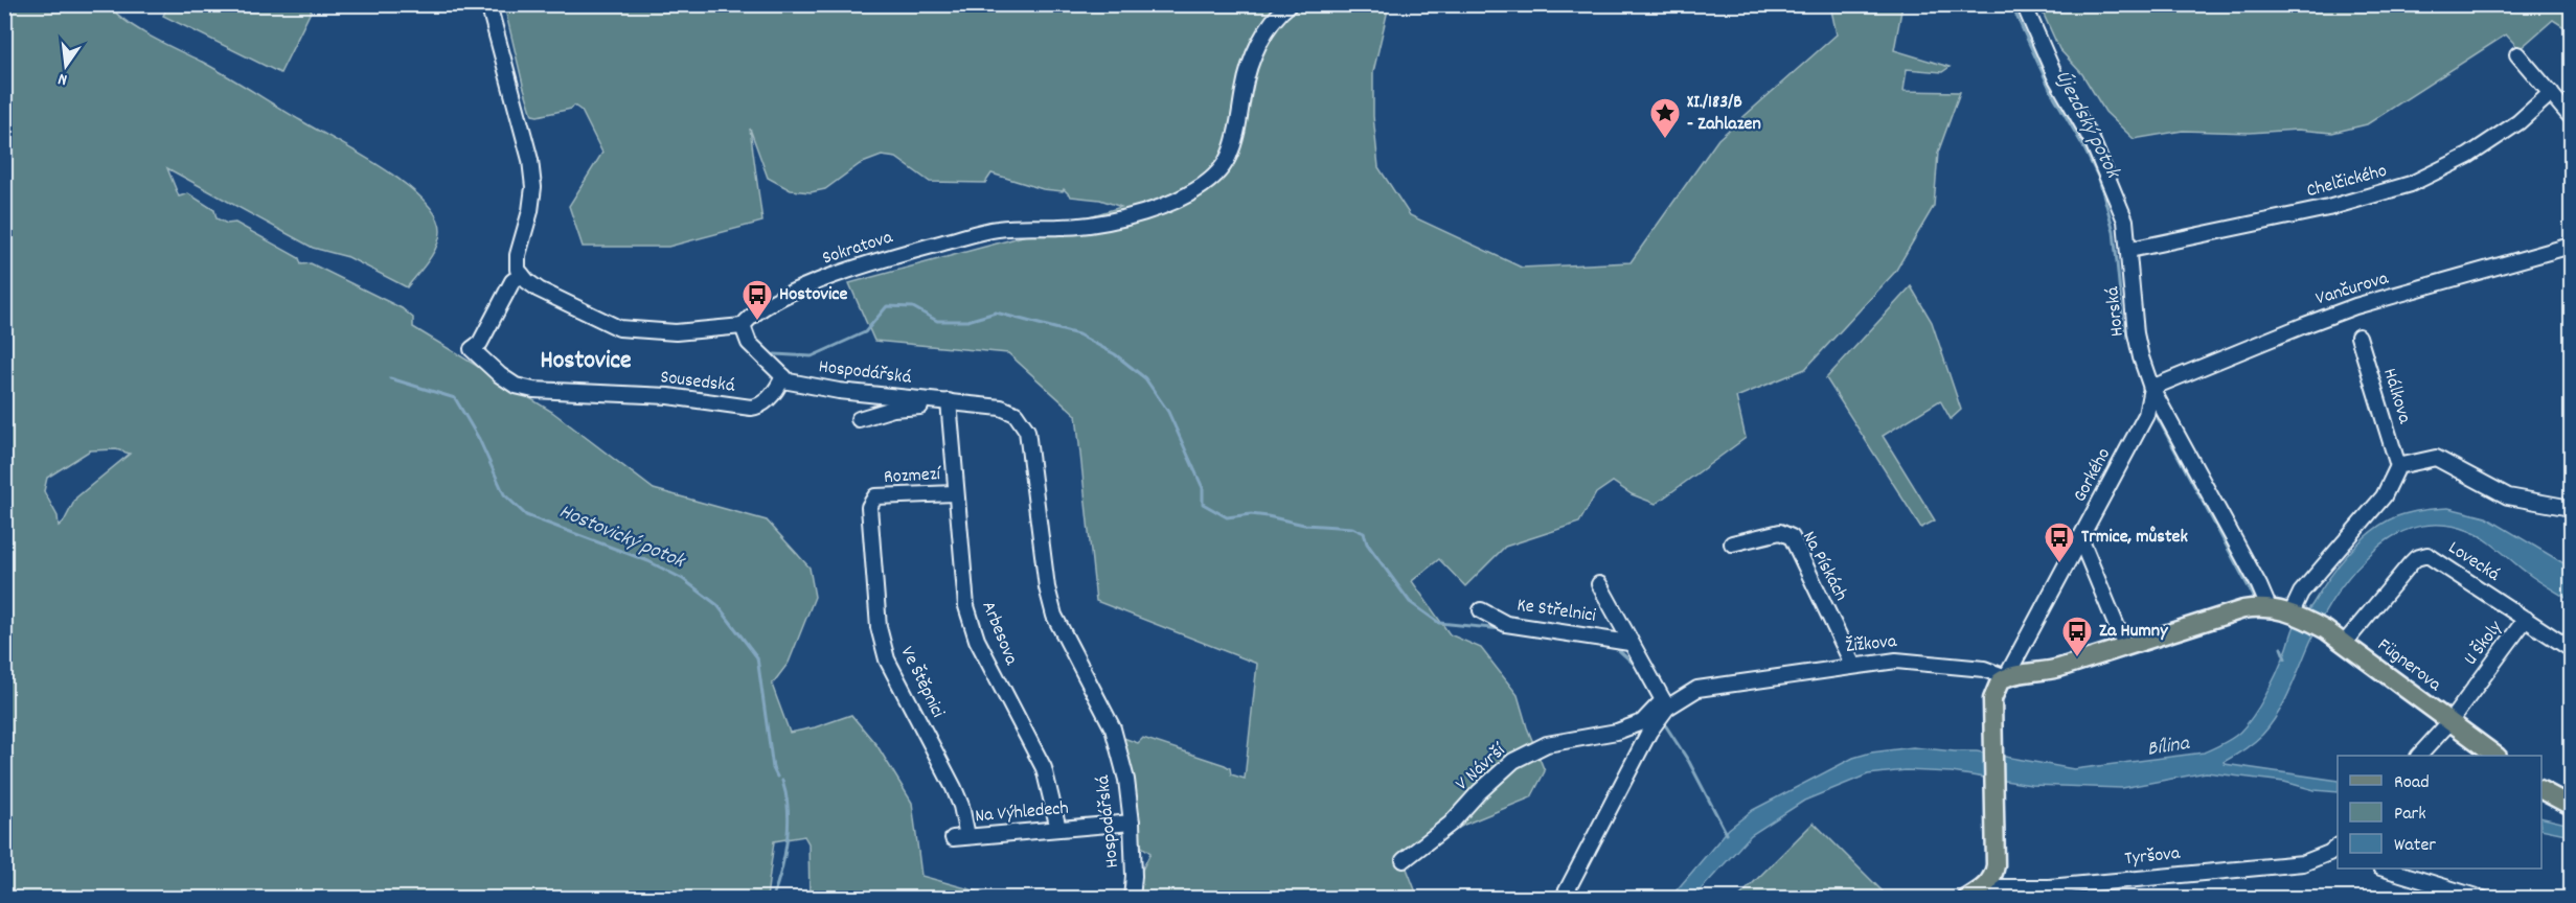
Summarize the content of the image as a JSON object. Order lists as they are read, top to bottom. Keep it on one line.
{"streets":{"main road":["Žižkova","Fügnerova"],"street":["Chelčického","Sokratova","Vančurova","Horská","Hospodářská","Sousedská","Hálkova","Gorkého","Rozmezí","Lovecká","Na Pískách","Ke Střelnici","Arbesova","U Školy","Ve Štěpnici","V Návrší","Na Výhledech","Tyršova"]},"crossings":[["Chelčického","Horská"],["Sokratova","Hospodářská"],["Vančurova","Horská"],["Vančurova","Gorkého"],["Horská","Gorkého"],["Horská","Žižkova"],["Hospodářská","Sousedská"],["Hospodářská","Arbesova"],["Hospodářská","Na Výhledech"],["Gorkého","Žižkova"],["Rozmezí","Arbesova"],["Rozmezí","Ve Štěpnici"],["Lovecká","U Školy"],["Lovecká","Fügnerova"],["Na Pískách","Žižkova"],["Ke Střelnici","Žižkova"],["Ke Střelnici","V Návrší"],["Arbesova","Na Výhledech"],["U Školy","Fügnerova"],["Žižkova","Fügnerova"],["Žižkova","V Návrší"],["Ve Štěpnici","Na Výhledech"]],"districts":["Hostovice"],"water":["Újezdský potok","Hostovický potok","Bílina"],"places":{"place":["XI./183/B - Zahlazen"],"bus stop":["Hostovice","Trmice, můstek","Za Humny"]},"legend":["Road","Park","Water"],"north":"bottom"}
